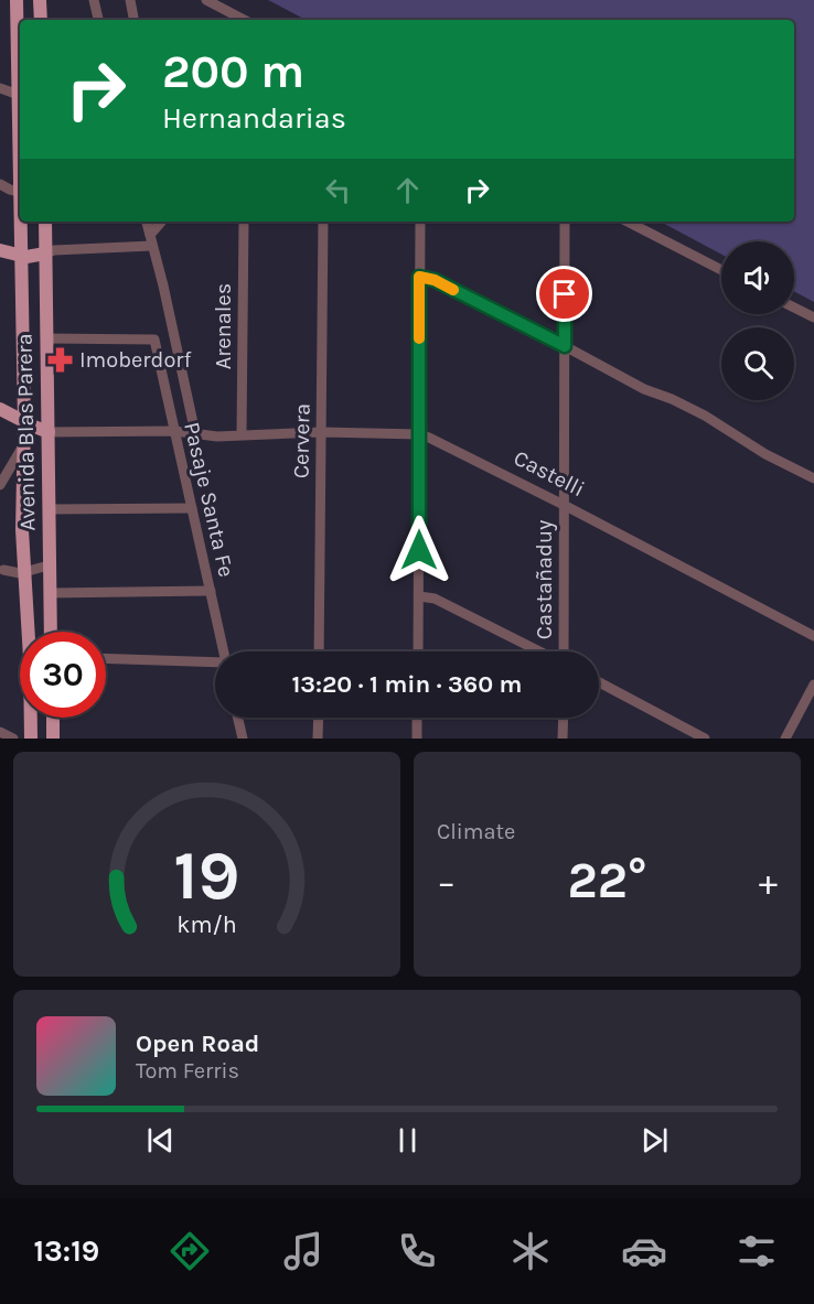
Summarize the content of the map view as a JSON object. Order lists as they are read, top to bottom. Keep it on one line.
{"streets":{"main road":["Avenida Blas Parera"],"street":["Arenales","Cervera","Castelli","Pasaje Santa Fe","Castañaduy"]},"crossings":[["Arenales","Castelli"],["Avenida Blas Parera","Castelli"],["Avenida Blas Parera","Pasaje Santa Fe"],["Cervera","Castelli"],["Castelli","Pasaje Santa Fe"],["Castelli","Castañaduy"]],"places":{"pharmacy":["Imoberdorf"]},"page":{"turn":["200 m","Hernandarias"],"limit":"30","trip":"13:20 · 1 min · 360 m","tile":"Climate","heat":["−","22°","+"],"song":["Open Road","Tom Ferris"],"tabs":"13:19","gauge":["19","km/h"]}}
